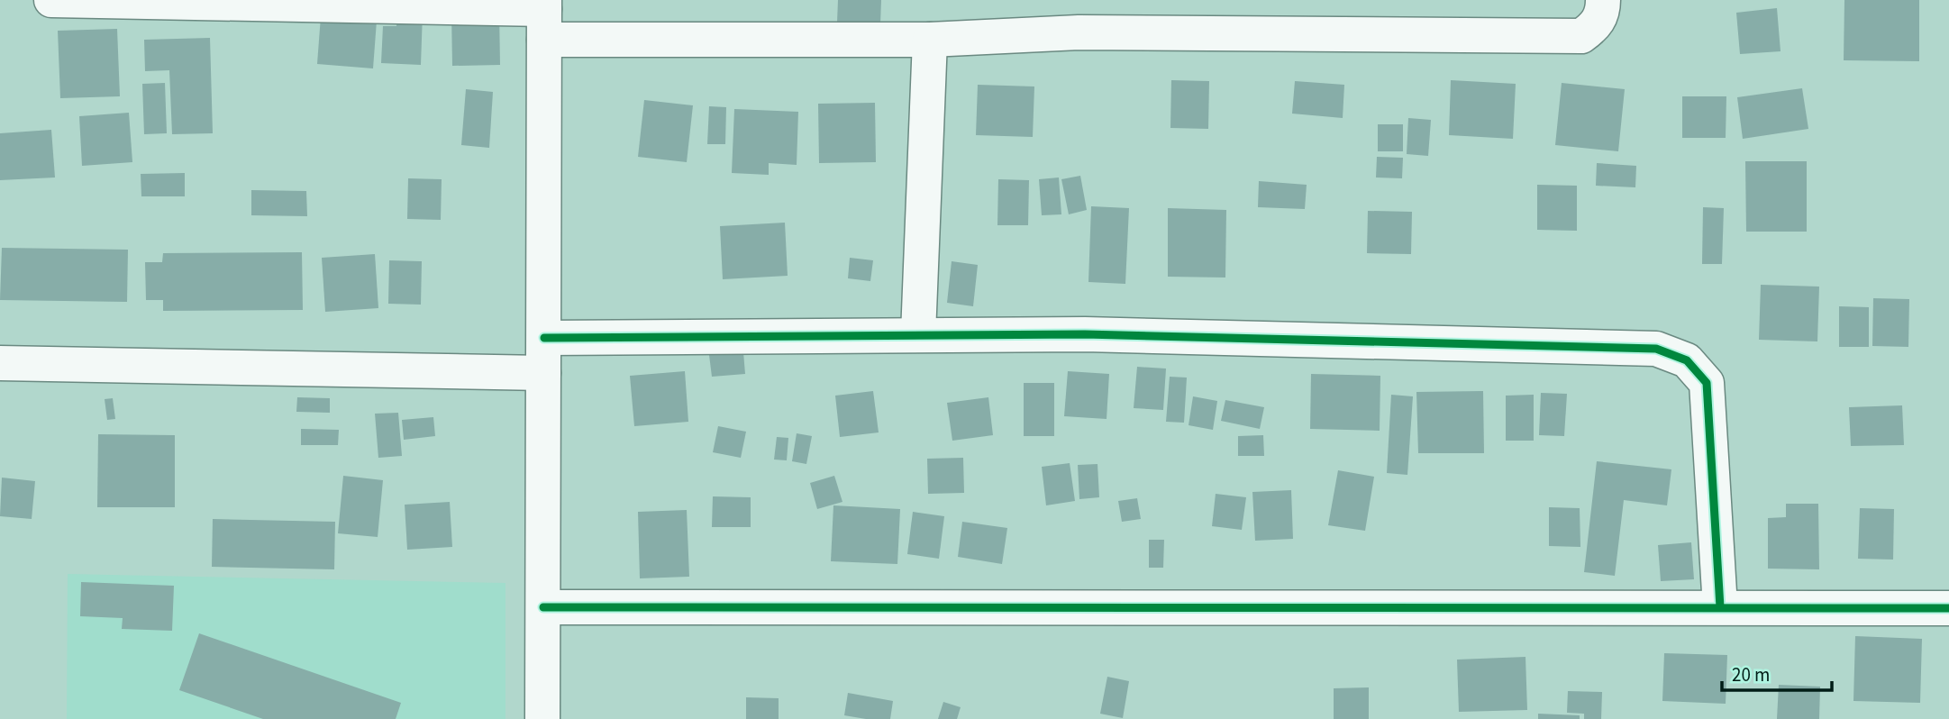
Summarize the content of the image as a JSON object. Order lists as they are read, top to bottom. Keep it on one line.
{"scale_bar":"20 m"}
